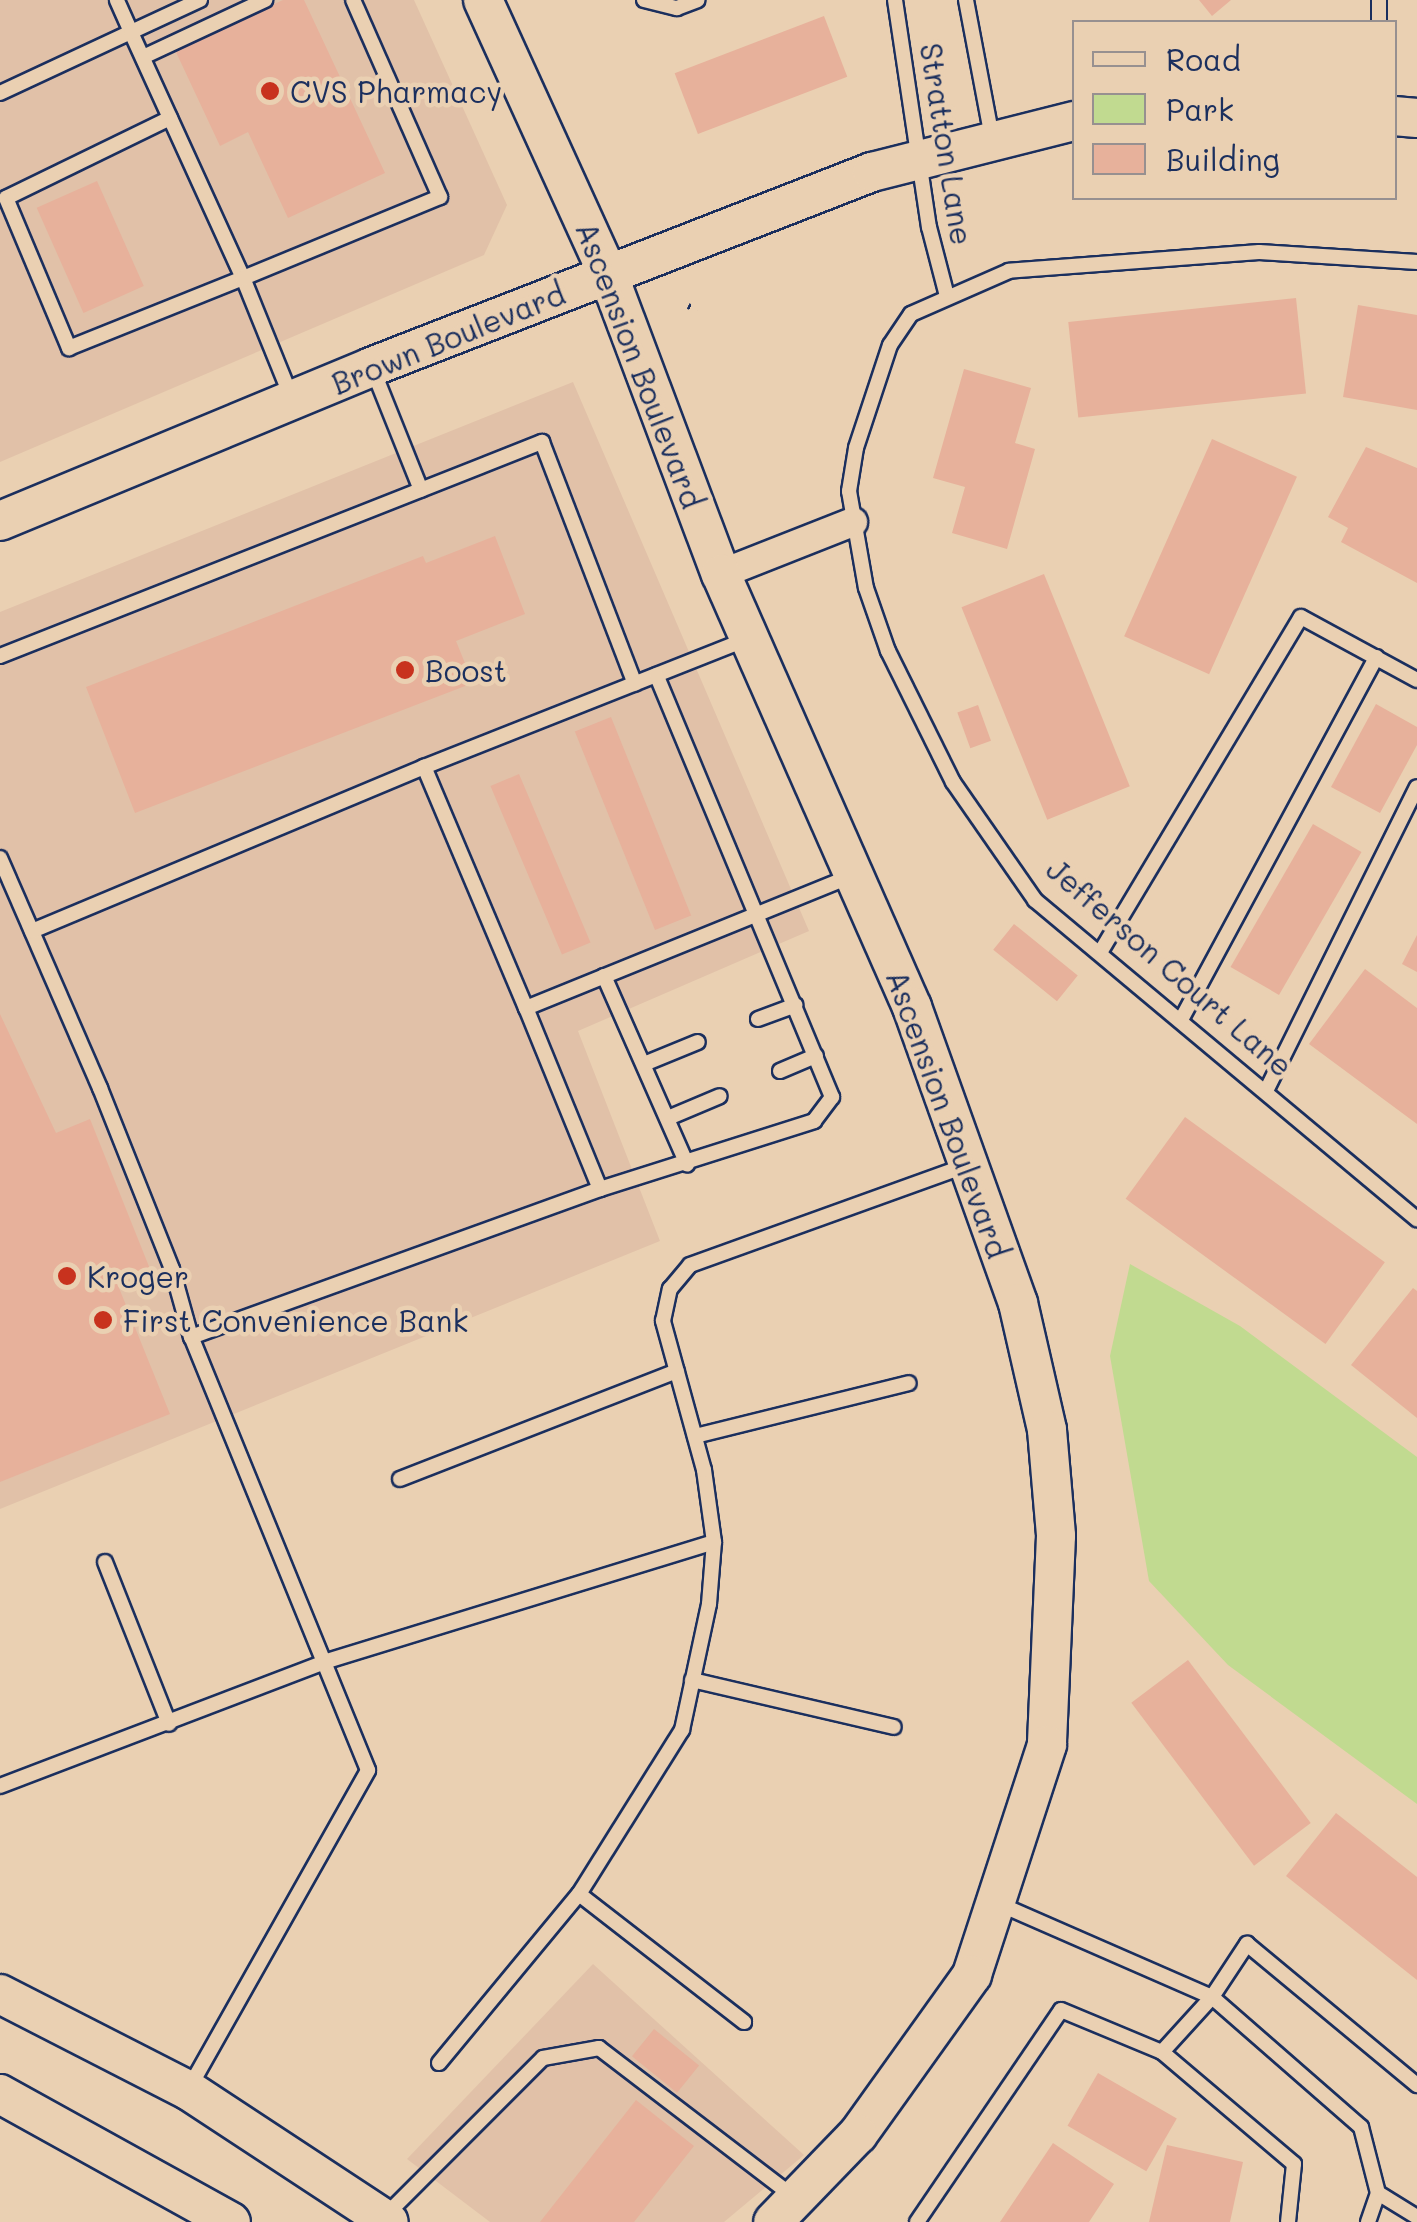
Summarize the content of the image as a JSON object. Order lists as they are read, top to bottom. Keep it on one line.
{"streets":{"street":["Brown Boulevard","Ascension Boulevard"],"lane":["Stratton Lane","Jefferson Court Lane"]},"crossings":[["Stratton Lane","Brown Boulevard"],["Stratton Lane","Jefferson Court Lane"],["Brown Boulevard","Ascension Boulevard"]],"places":["CVS Pharmacy","Boost","Kroger","First Convenience Bank"],"legend":["Road","Park","Building"]}
